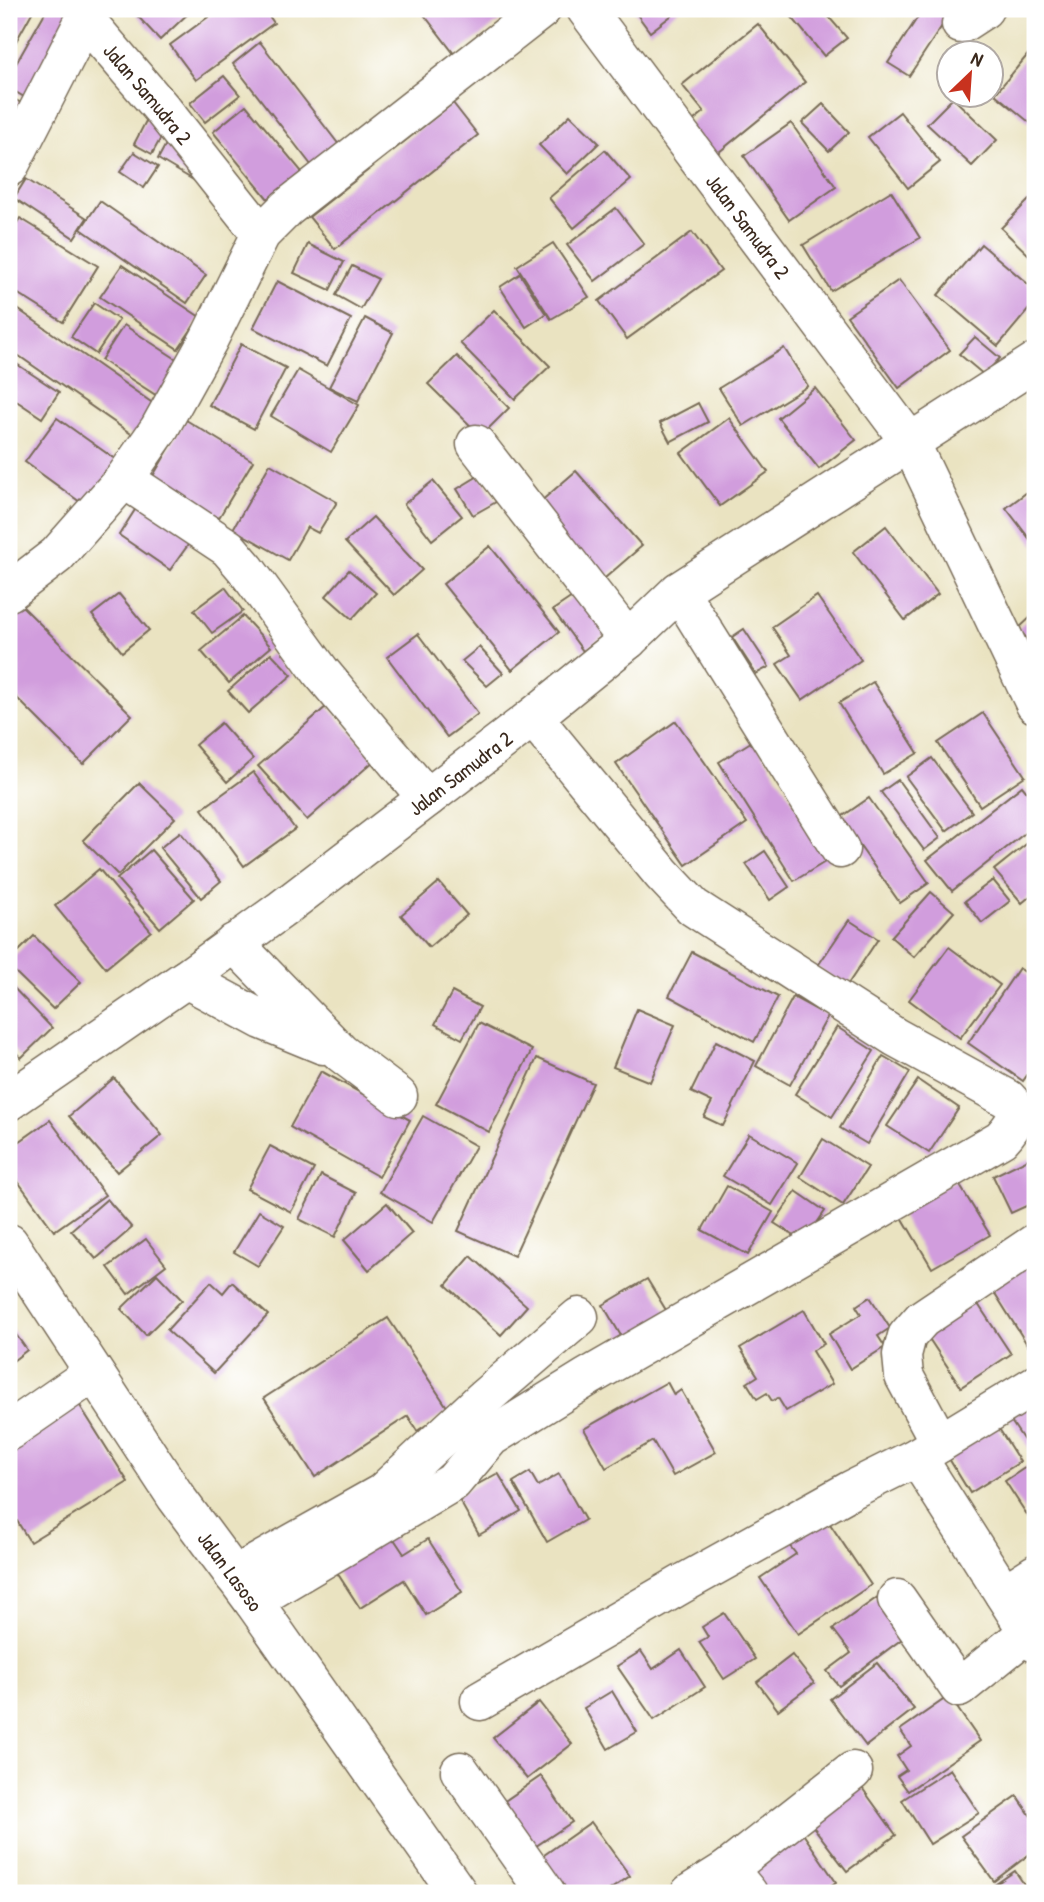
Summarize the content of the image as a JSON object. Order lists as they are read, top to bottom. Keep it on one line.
{"streets":{"street":["Jalan Samudra 2","Jalan Lasoso"]},"north":"top right"}
